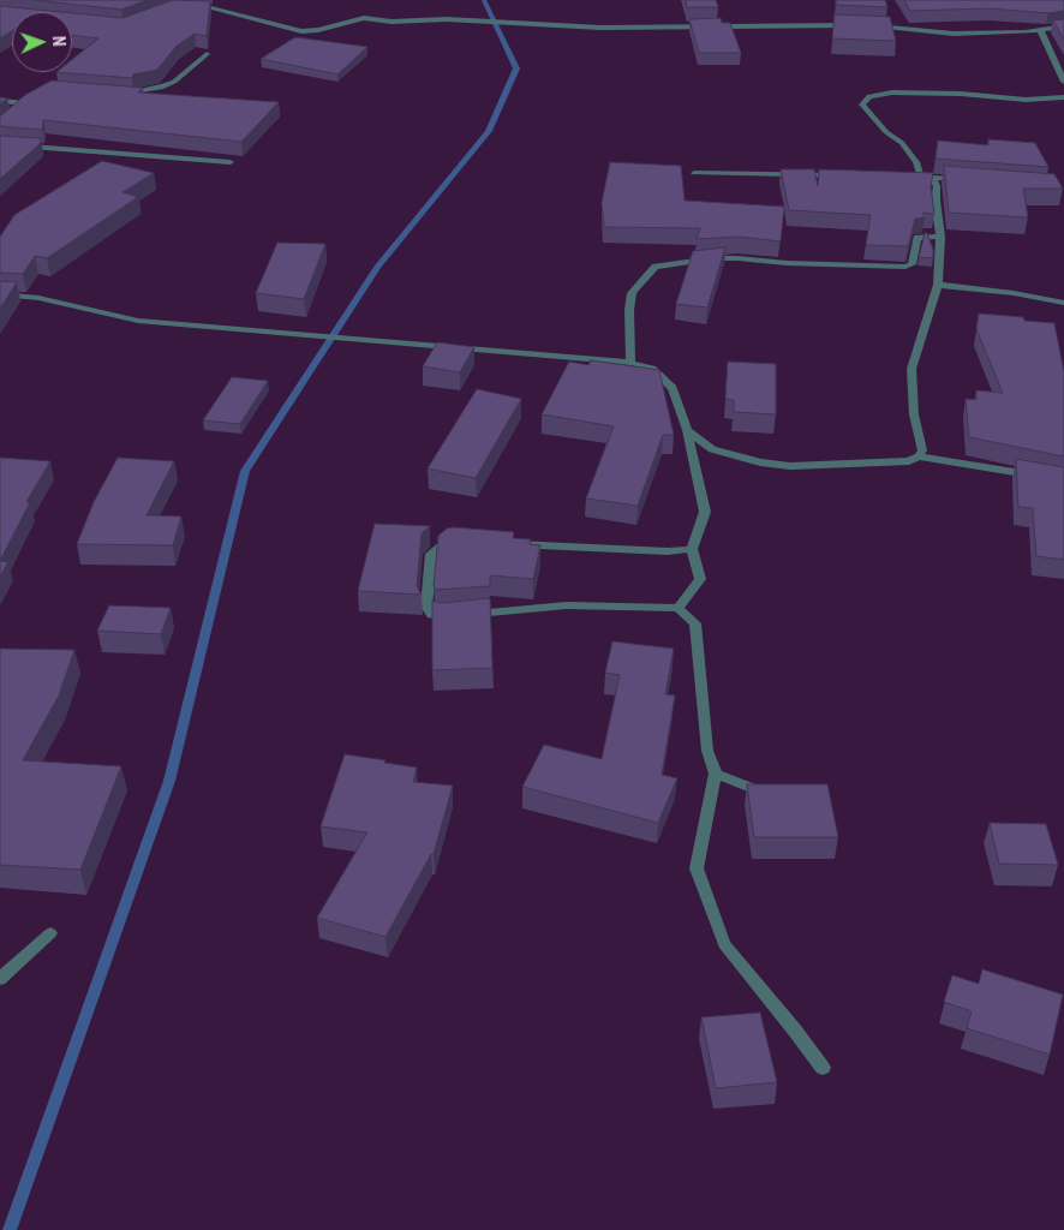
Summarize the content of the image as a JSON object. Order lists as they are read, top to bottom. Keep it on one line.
{"north":"right"}
